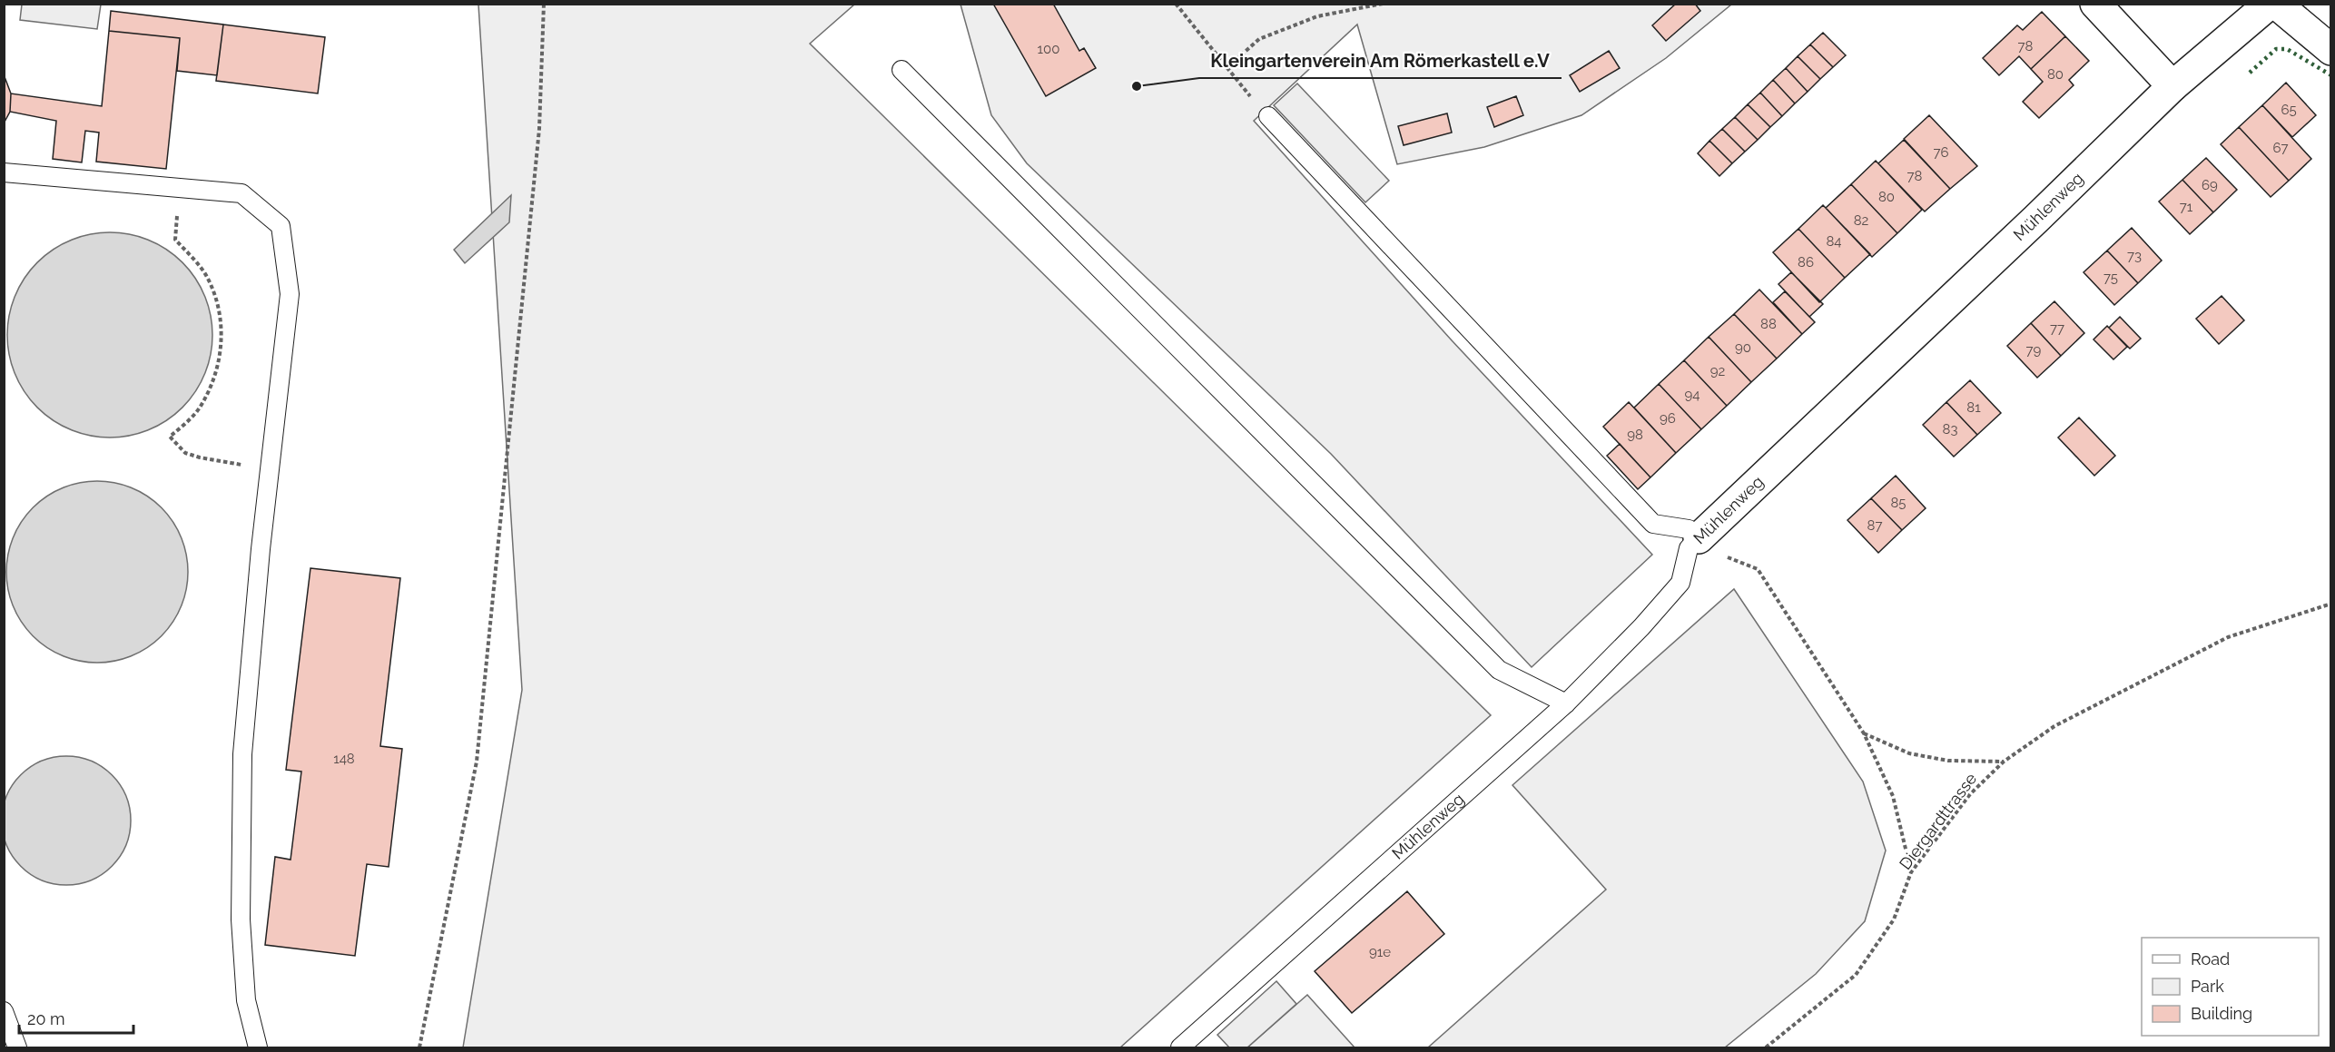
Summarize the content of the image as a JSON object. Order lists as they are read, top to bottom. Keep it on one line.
{"streets":{"street":["Mühlenweg"],"path":["Diergardttrasse"]},"places":["Kleingartenverein Am Römerkastell e.V"],"house_numbers":["78","100","80","65","67","76","78","69","80","71","82","84","73","86","75","88","77","90","79","92","94","81","96","83","98","85","87","148","91e"],"legend":["Road","Park","Building"],"scale_bar":"20 m"}
